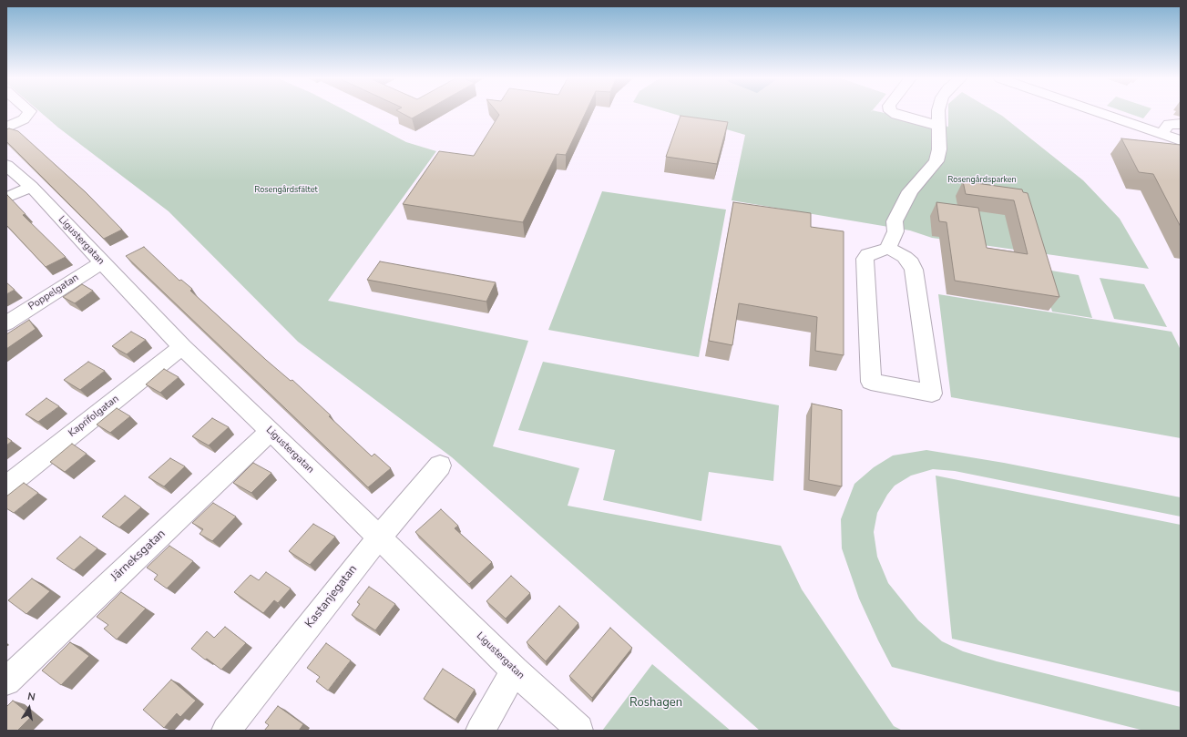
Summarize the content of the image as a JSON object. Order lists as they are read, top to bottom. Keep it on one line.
{"streets":{"street":["Ligustergatan","Poppelgatan","Kaprifolgatan","Järneksgatan","Kastanjegatan"]},"crossings":[["Ligustergatan","Poppelgatan"],["Ligustergatan","Kaprifolgatan"],["Ligustergatan","Järneksgatan"],["Ligustergatan","Kastanjegatan"]],"parks":["Rosengårdsparken","Rosengårdsfältet","Roshagen"],"north":"top"}
